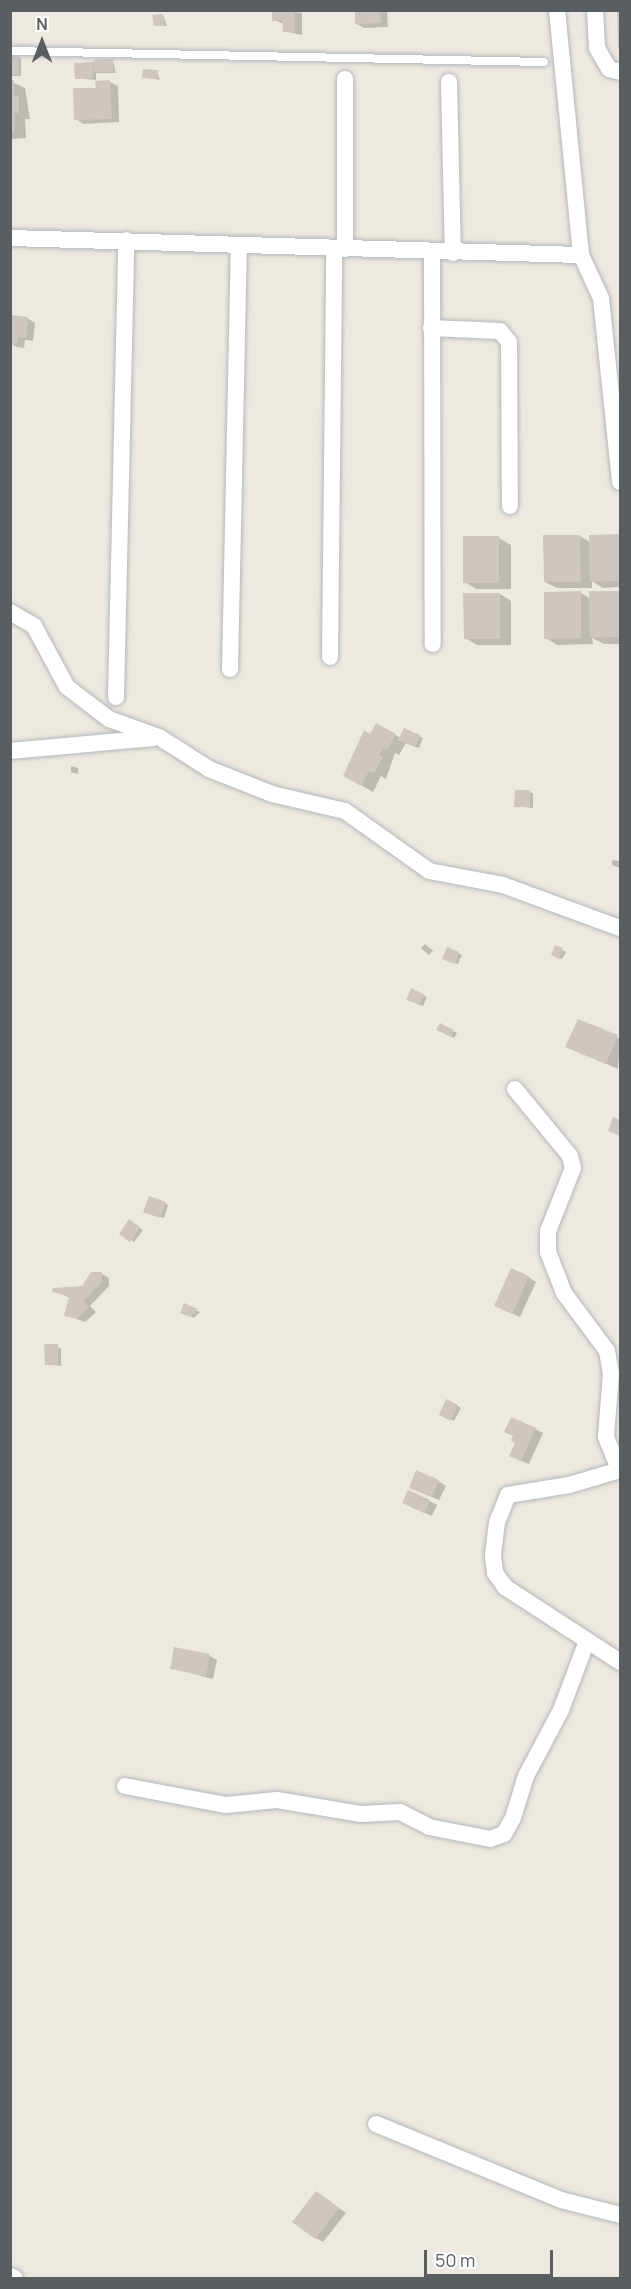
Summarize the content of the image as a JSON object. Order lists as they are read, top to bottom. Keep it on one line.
{"scale_bar":"50 m","north":"top"}
